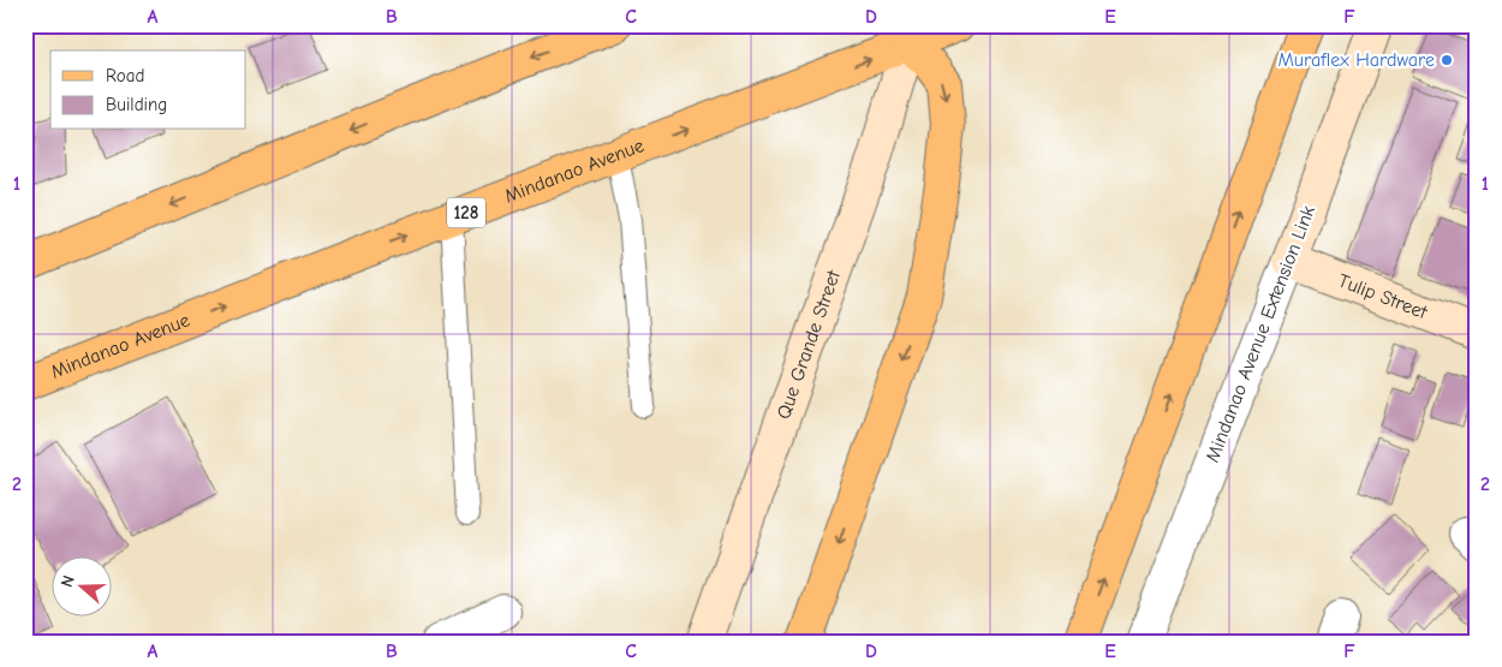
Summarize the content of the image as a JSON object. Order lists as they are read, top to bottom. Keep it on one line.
{"streets":{"main road":["Mindanao Avenue","128","Tulip Street","Mindanao Avenue Extension Link","Que Grande Street"]},"crossings":[["Mindanao Avenue","Que Grande Street"],["Tulip Street","Mindanao Avenue Extension Link"]],"places":["Muraflex Hardware"],"legend":["Road","Building"],"north":"left","grid":{"columns":["A","B","C","D","E","F"],"rows":["1","2"]}}
